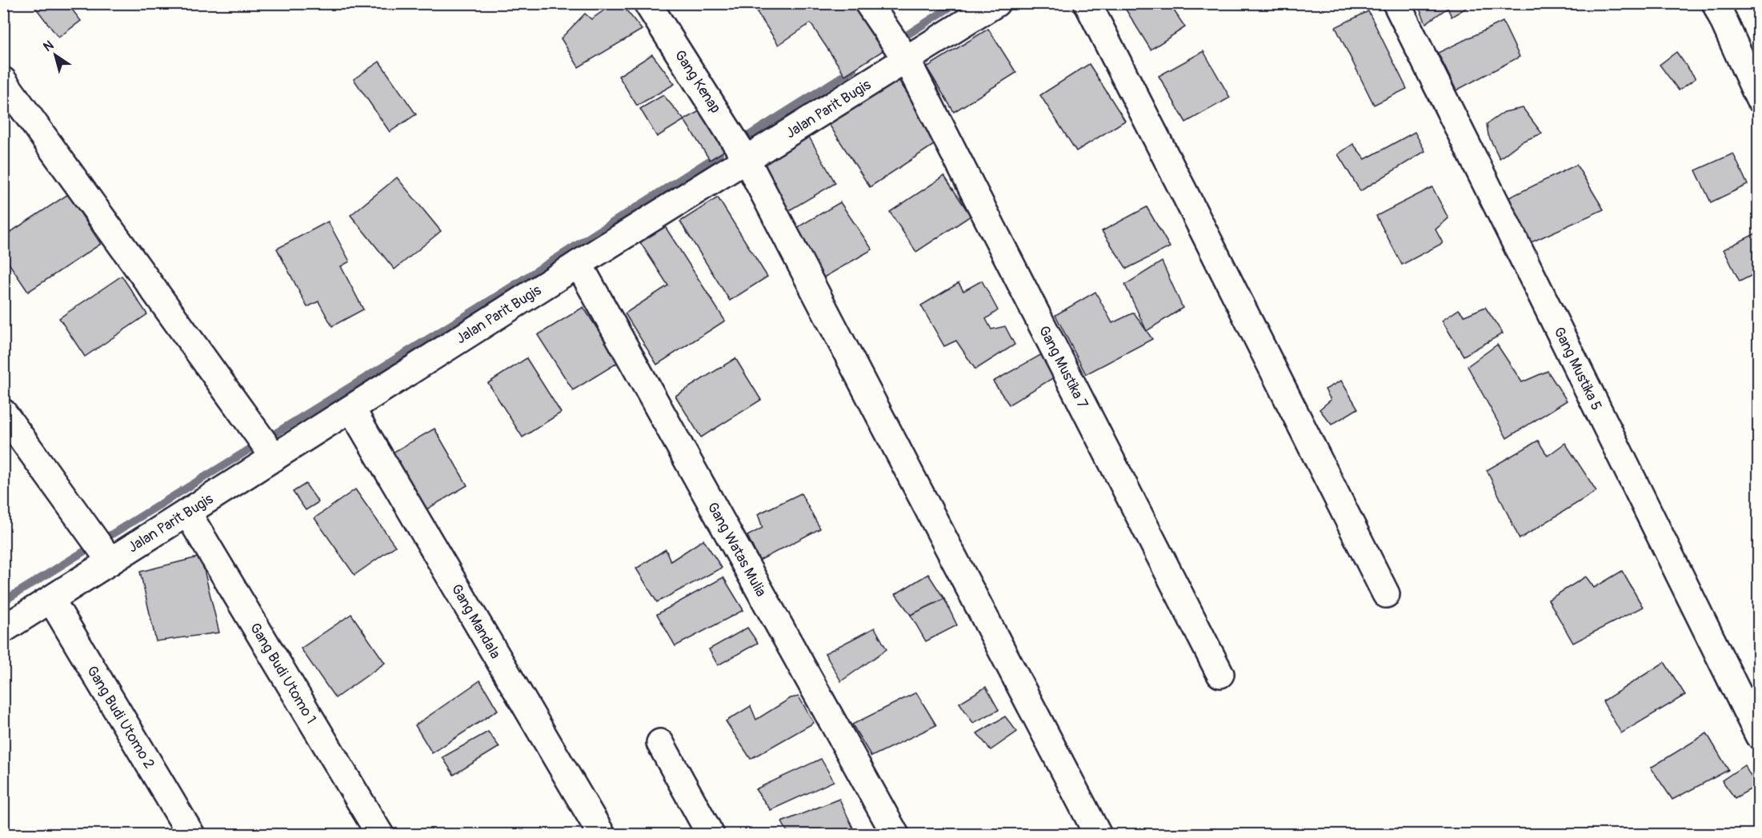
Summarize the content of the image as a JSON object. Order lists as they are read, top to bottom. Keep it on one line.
{"streets":{"street":["Gang Kenap","Jalan Parit Bugis","Gang Mustika 7","Gang Mustika 5","Gang Watas Mulia","Gang Mandala","Gang Budi Utomo 1","Gang Budi Utomo 2"]},"crossings":[["Gang Kenap","Jalan Parit Bugis"],["Jalan Parit Bugis","Gang Mustika 7"],["Jalan Parit Bugis","Gang Watas Mulia"],["Jalan Parit Bugis","Gang Mandala"],["Jalan Parit Bugis","Gang Budi Utomo 1"],["Jalan Parit Bugis","Gang Budi Utomo 2"]],"north":"top left"}
